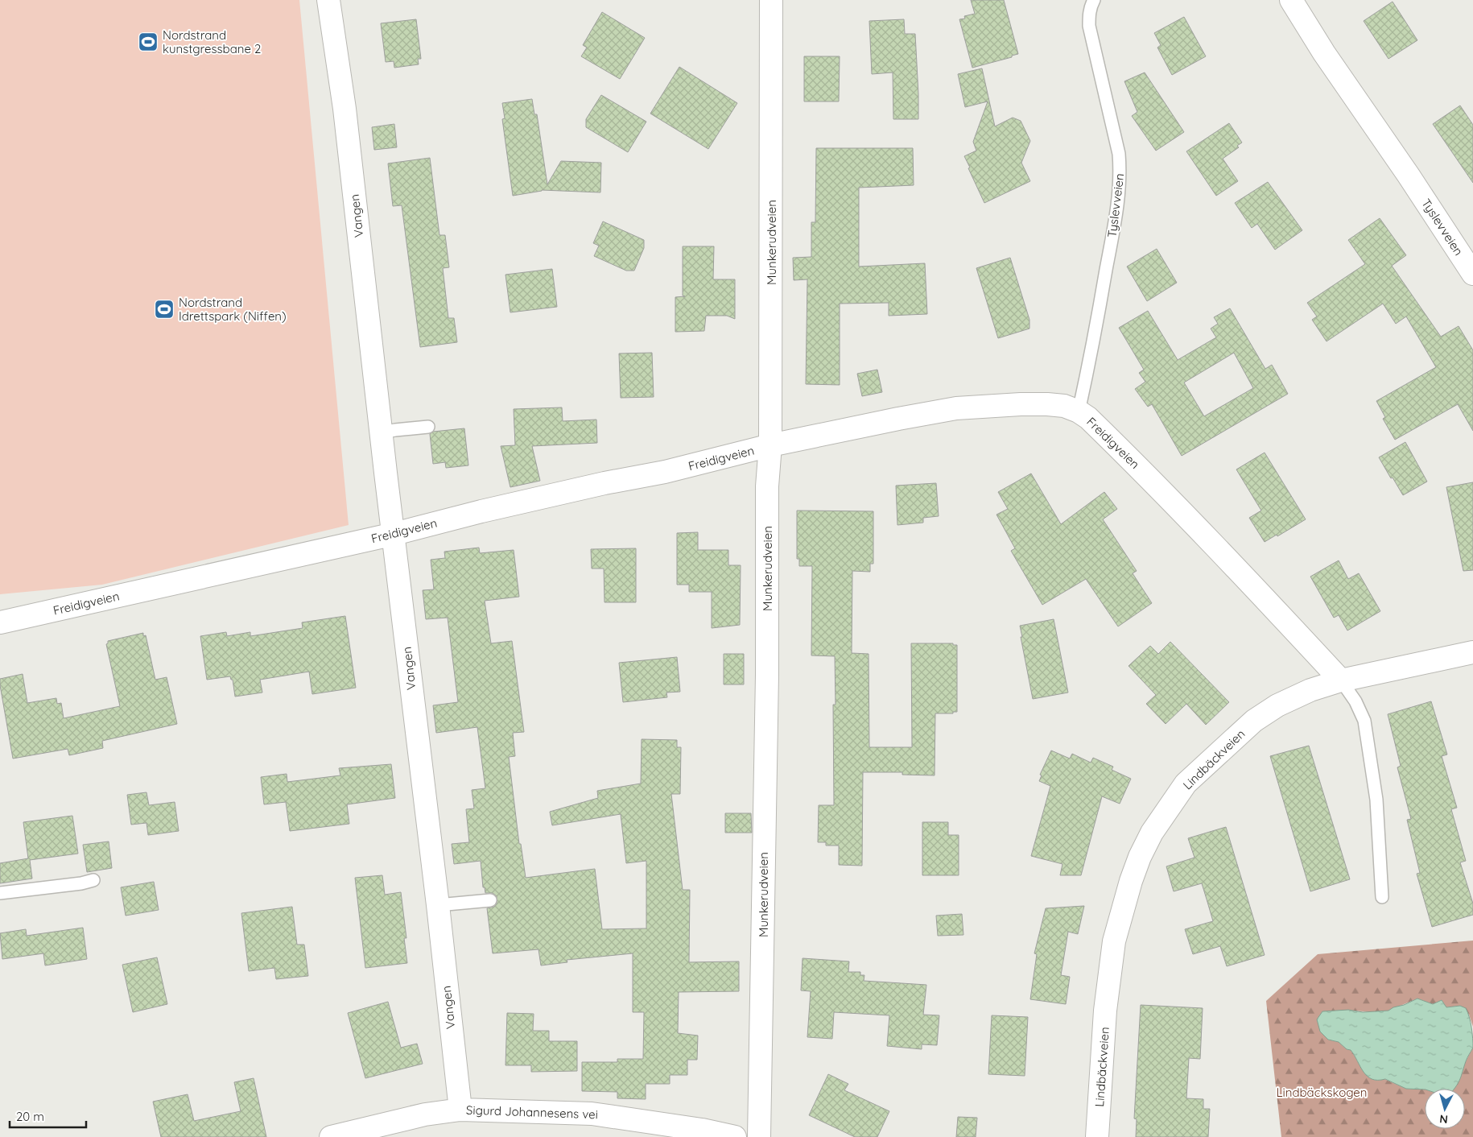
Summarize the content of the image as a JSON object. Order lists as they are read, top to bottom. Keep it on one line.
{"streets":{"street":["Tyslevveien","Vangen","Munkerudveien","Freidigveien","Lindbäckveien","Sigurd Johannesens vei"]},"crossings":[["Tyslevveien","Freidigveien"],["Vangen","Freidigveien"],["Vangen","Sigurd Johannesens vei"],["Munkerudveien","Freidigveien"],["Freidigveien","Lindbäckveien"]],"parks":["Lindbäckskogen"],"places":{"sports":["Nordstrand kunstgressbane 2","Nordstrand Idrettspark (Niffen)"]},"scale_bar":"20 m","north":"bottom"}
